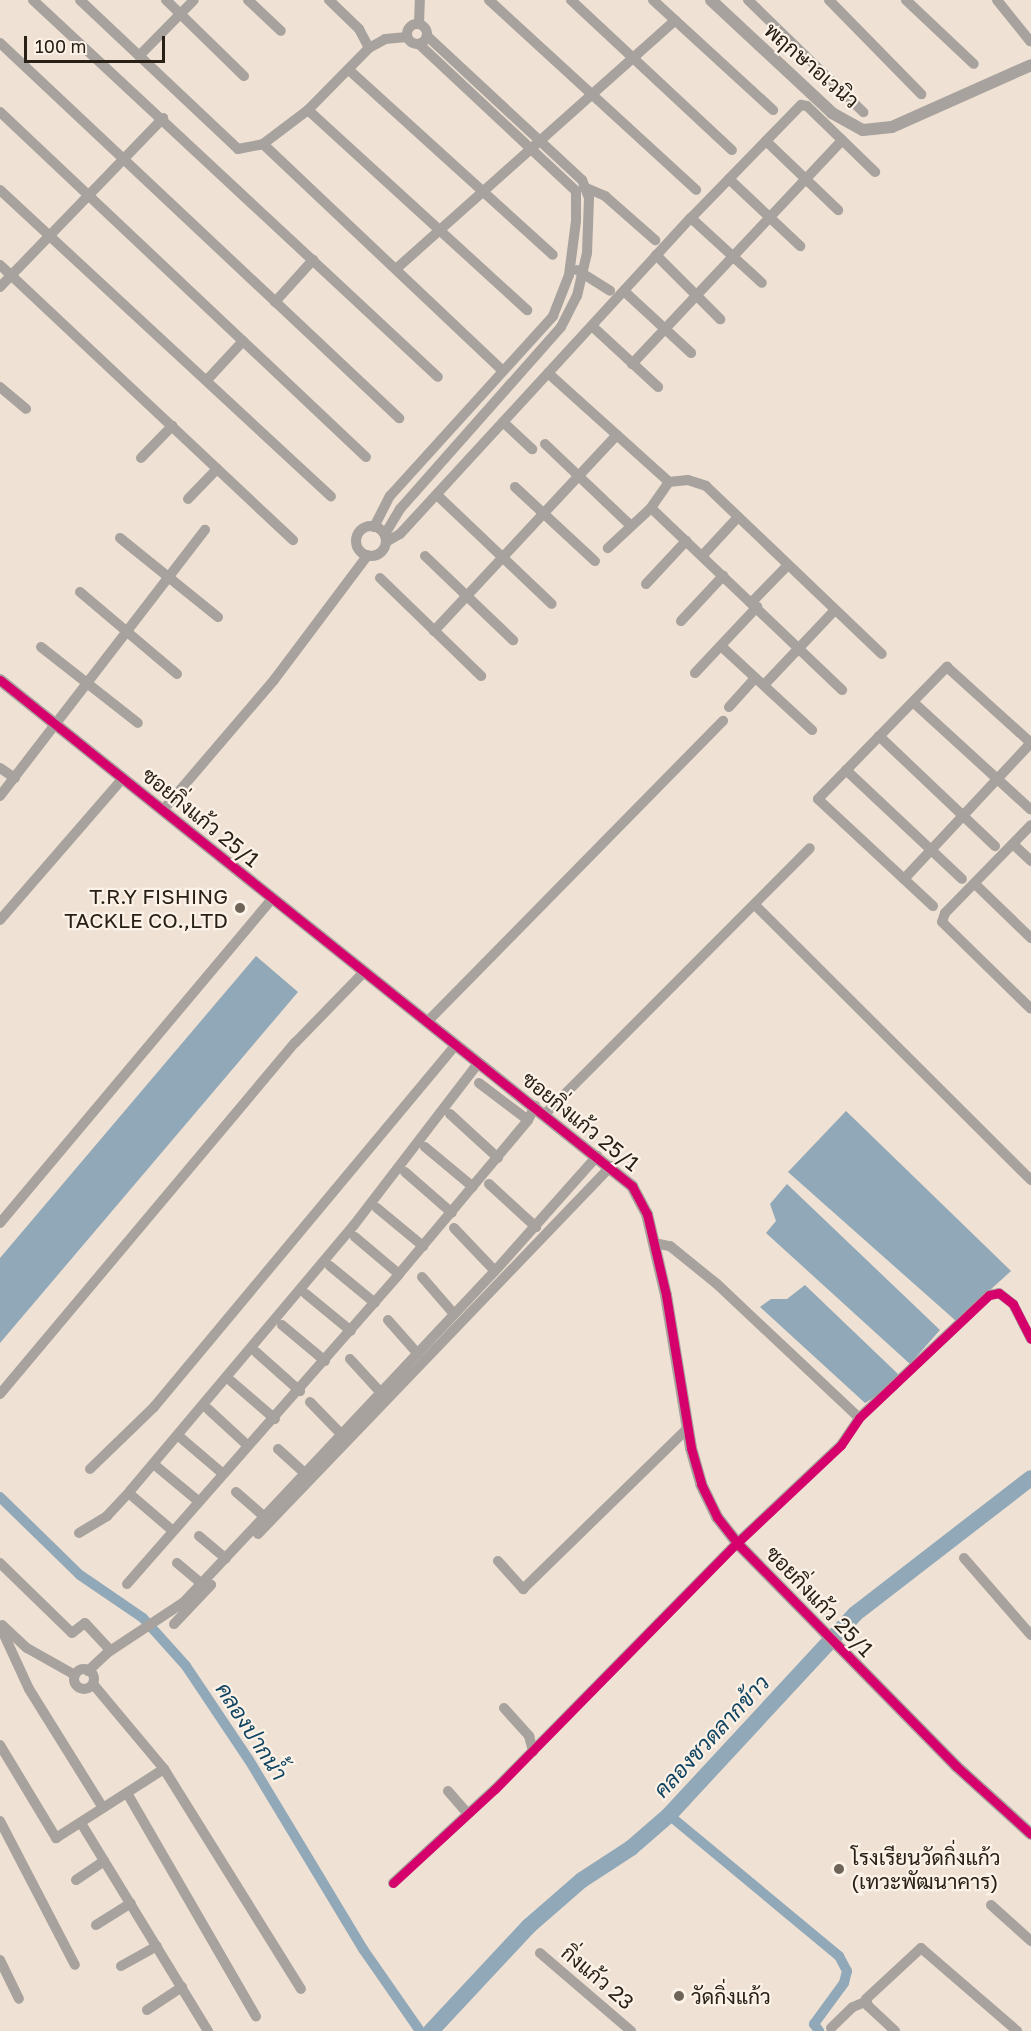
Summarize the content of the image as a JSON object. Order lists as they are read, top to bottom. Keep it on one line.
{"streets":{"street":["พฤกษาอเวนิว","ซอยกิ่งแก้ว 25/1","กิ่งแก้ว 23"]},"water":["คลองปากน้ำ","คลองชวดลากข้าว"],"places":["T.R.Y FISHING TACKLE CO.,LTD","โรงเรียนวัดกิ่งแก้ว (เทวะพัฒนาคาร)","วัดกิ่งแก้ว"],"scale_bar":"100 m"}
